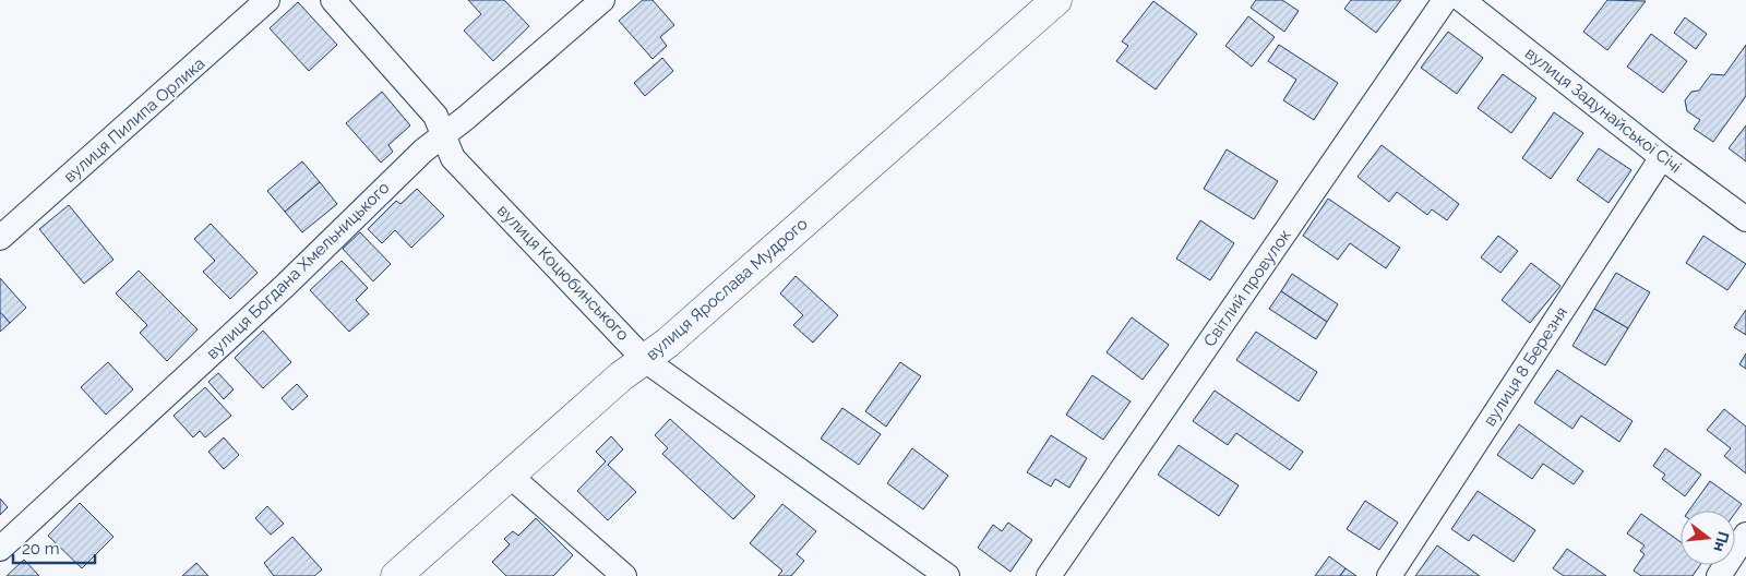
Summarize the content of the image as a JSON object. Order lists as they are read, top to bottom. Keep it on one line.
{"streets":{"street":["вулиця Задунайської Січі","вулиця Пилипа Орлика","вулиця Богдана Хмельницького","вулиця Коцюбинського","Світлий провулок","вулиця Ярослава Мудрого","вулиця 8 Березня"]},"crossings":[["вулиця Задунайської Січі","вулиця 8 Березня"],["вулиця Богдана Хмельницького","вулиця Коцюбинського"],["вулиця Коцюбинського","вулиця Ярослава Мудрого"]],"scale_bar":"20 m","north":"right"}
